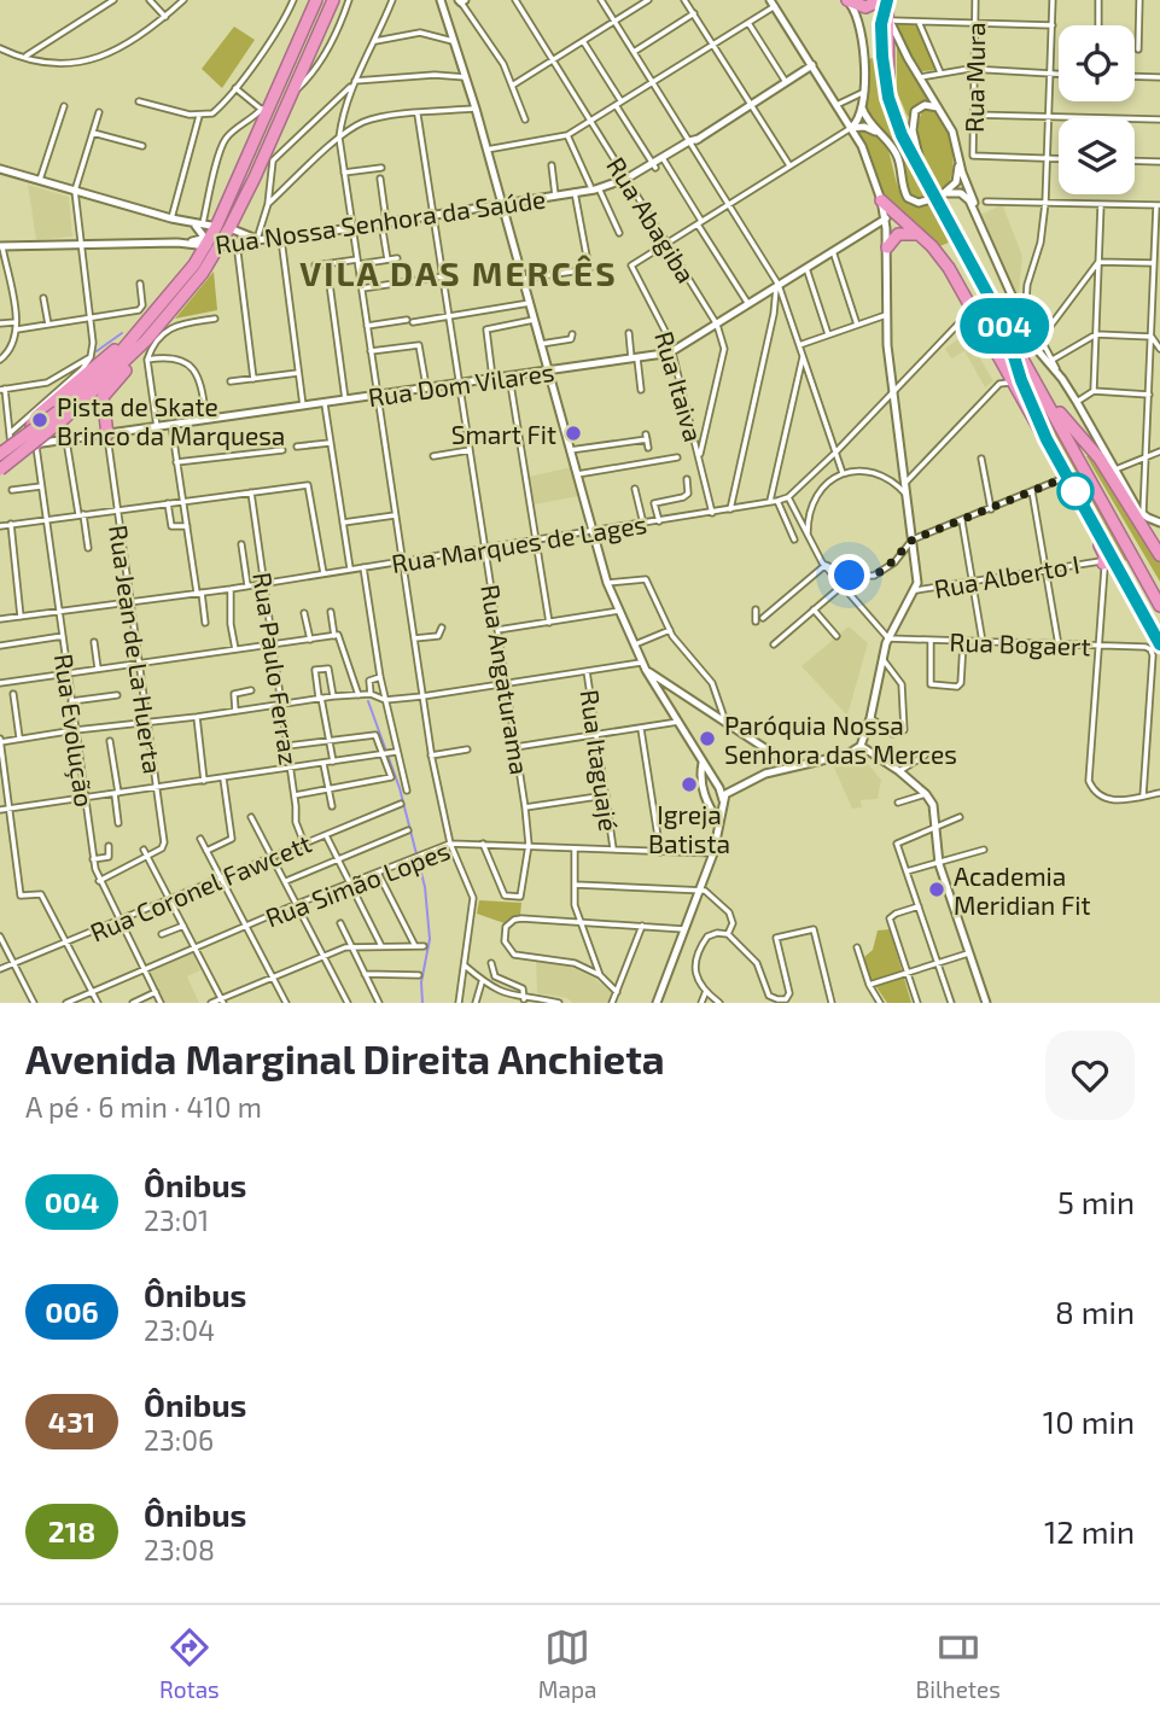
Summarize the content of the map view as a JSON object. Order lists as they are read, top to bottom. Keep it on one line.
{"streets":{"main road":["Rua Nossa Senhora da Saúde","Rua Dom Vilares"],"street":["Rua Mura","Rua Abagiba","Rua Itaiva","Rua Marques de Lages","Rua Alberto I","Rua Bogaert","Rua Jean de La Huerta","Rua Paulo Ferraz","Rua Angaturama","Rua Evolução","Rua Itaguajé","Rua Simão Lopes","Rua Coronel Fawcett"]},"crossings":[["Rua Abagiba","Rua Nossa Senhora da Saúde"],["Rua Abagiba","Rua Dom Vilares"],["Rua Abagiba","Rua Itaiva"],["Rua Nossa Senhora da Saúde","Rua Angaturama"],["Rua Dom Vilares","Rua Itaiva"],["Rua Dom Vilares","Rua Jean de La Huerta"],["Rua Dom Vilares","Rua Angaturama"],["Rua Dom Vilares","Rua Evolução"],["Rua Itaiva","Rua Marques de Lages"],["Rua Marques de Lages","Rua Jean de La Huerta"],["Rua Marques de Lages","Rua Paulo Ferraz"],["Rua Marques de Lages","Rua Angaturama"],["Rua Marques de Lages","Rua Evolução"],["Rua Paulo Ferraz","Rua Coronel Fawcett"],["Rua Angaturama","Rua Simão Lopes"],["Rua Evolução","Rua Simão Lopes"],["Rua Evolução","Rua Coronel Fawcett"],["Rua Itaguajé","Rua Simão Lopes"]],"districts":["VILA DAS MERCÊS"],"places":["Pista de Skate Brinco da Marquesa","Smart Fit","Paróquia Nossa Senhora das Merces","Igreja Batista","Academia Meridian Fit"],"lines":["bus line 004"],"page":{"on_map":"004","heading":["Avenida Marginal Direita Anchieta","A pé · 6 min · 410 m"],"list":[{"mark":"004","name":"Ônibus","note":"23:01","value":"5 min"},{"mark":"006","name":"Ônibus","note":"23:04","value":"8 min"},{"mark":"431","name":"Ônibus","note":"23:06","value":"10 min"},{"mark":"218","name":"Ônibus","note":"23:08","value":"12 min"}],"tabs":["Rotas","Mapa","Bilhetes"]}}
